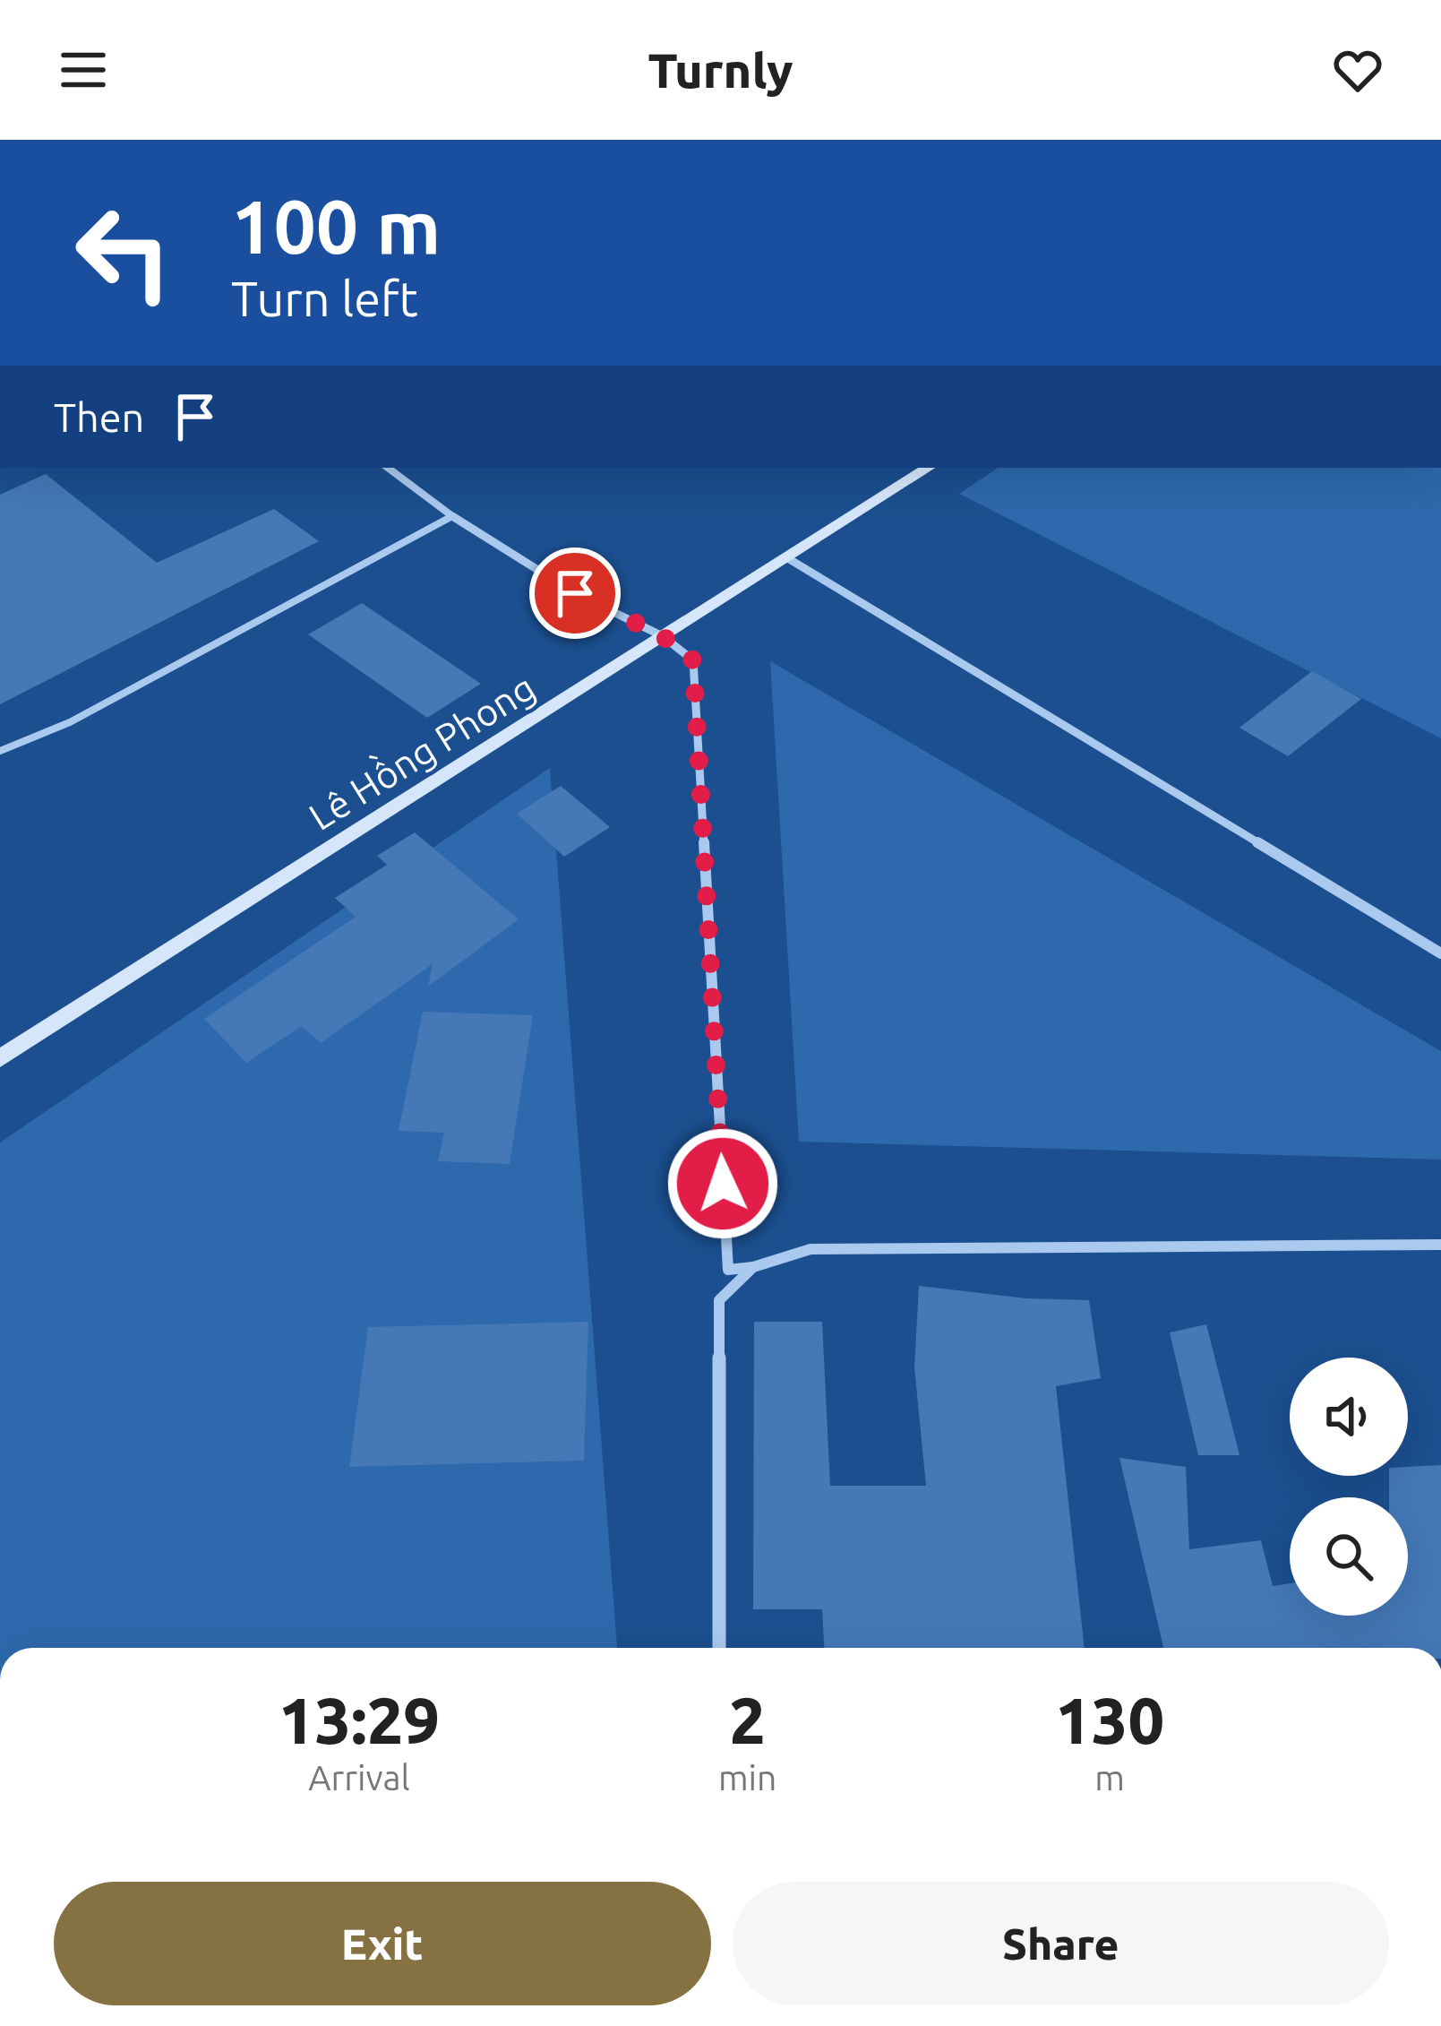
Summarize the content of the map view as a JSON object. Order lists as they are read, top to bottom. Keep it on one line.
{"streets":{"street":["Lê Hồng Phong"]},"page":{"header":"Turnly","turn":["100 m","Turn left"],"then":"Then","eta":["13:29","Arrival","2","min","130","m"],"buttons":["Exit","Share"]}}
